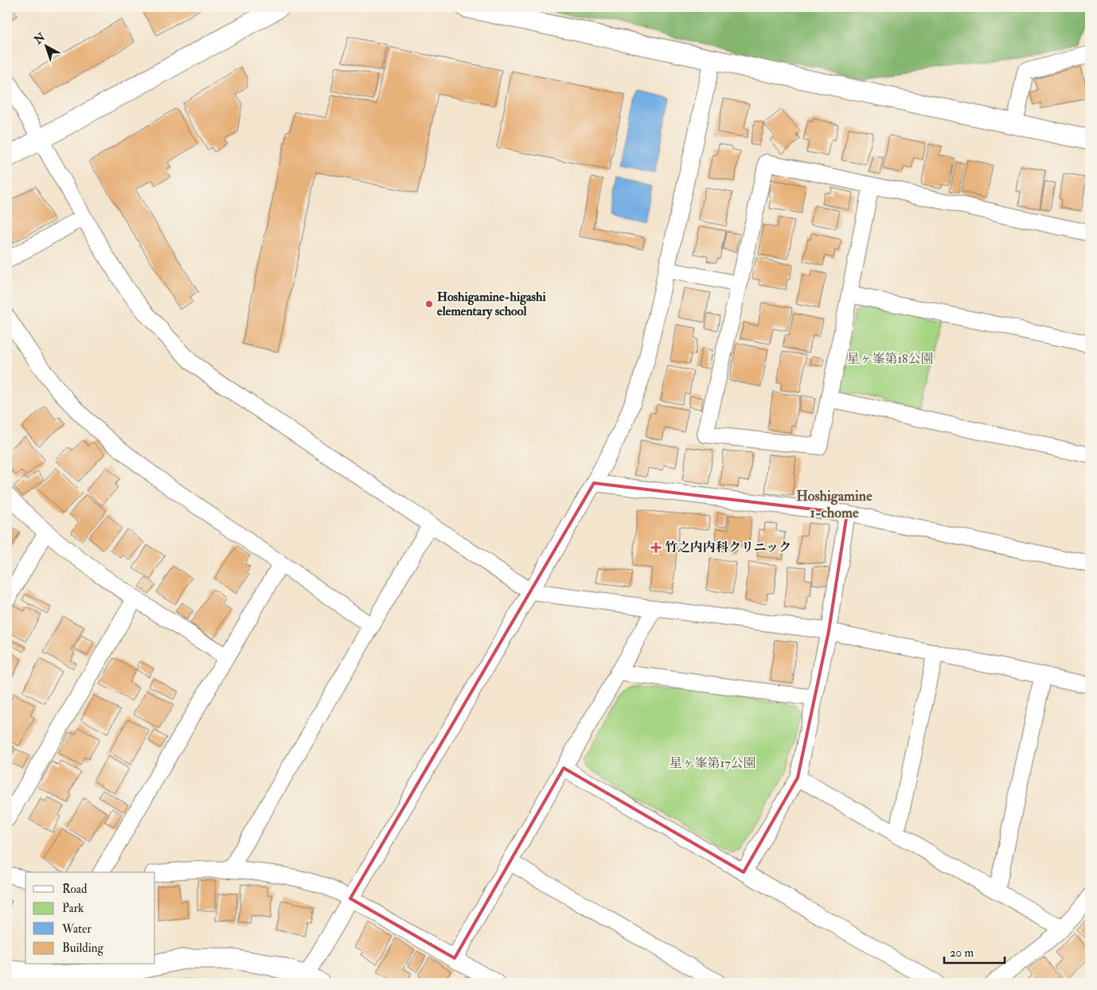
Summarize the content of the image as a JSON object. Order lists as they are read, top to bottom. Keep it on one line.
{"districts":["Hoshigamine 1-chome"],"parks":["星ヶ峯第18公園","星ヶ峯第17公園"],"places":{"other":["Hoshigamine-higashi elementary school"],"health":["竹之内内科クリニック"]},"legend":["Road","Park","Water","Building"],"scale_bar":"20 m","north":"top left"}
